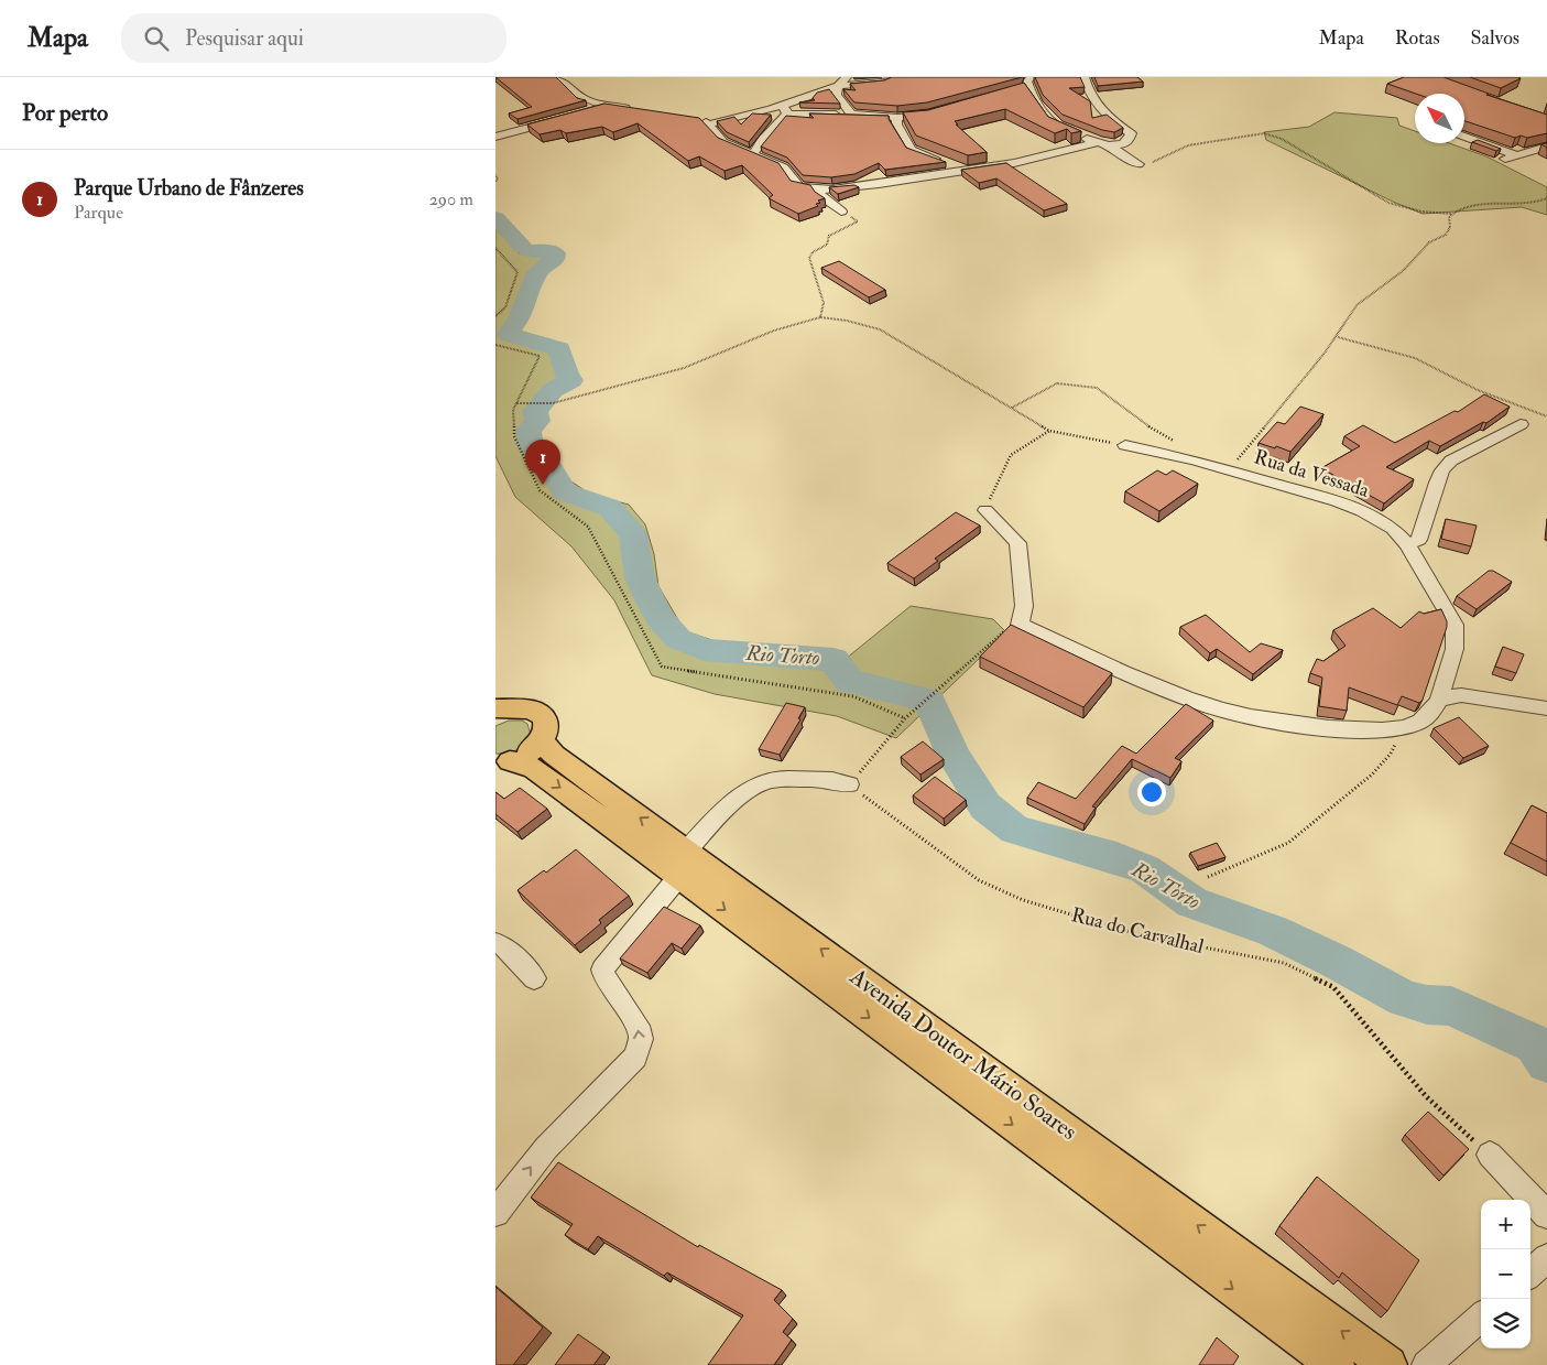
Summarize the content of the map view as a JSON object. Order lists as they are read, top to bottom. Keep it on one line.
{"streets":{"main road":["Avenida Doutor Mário Soares"],"street":["Rua da Vessada"],"path":["Rua do Carvalhal"]},"water":["Rio Torto"],"north":"top left","page":{"header":"Mapa","search":"Pesquisar aqui","nav":["Mapa","Rotas","Salvos"],"heading":"Por perto","list":[{"mark":"1","name":"Parque Urbano de Fânzeres","note":"Parque","value":"290 m"}],"pins":"1","map_buttons":["+","−"]}}
